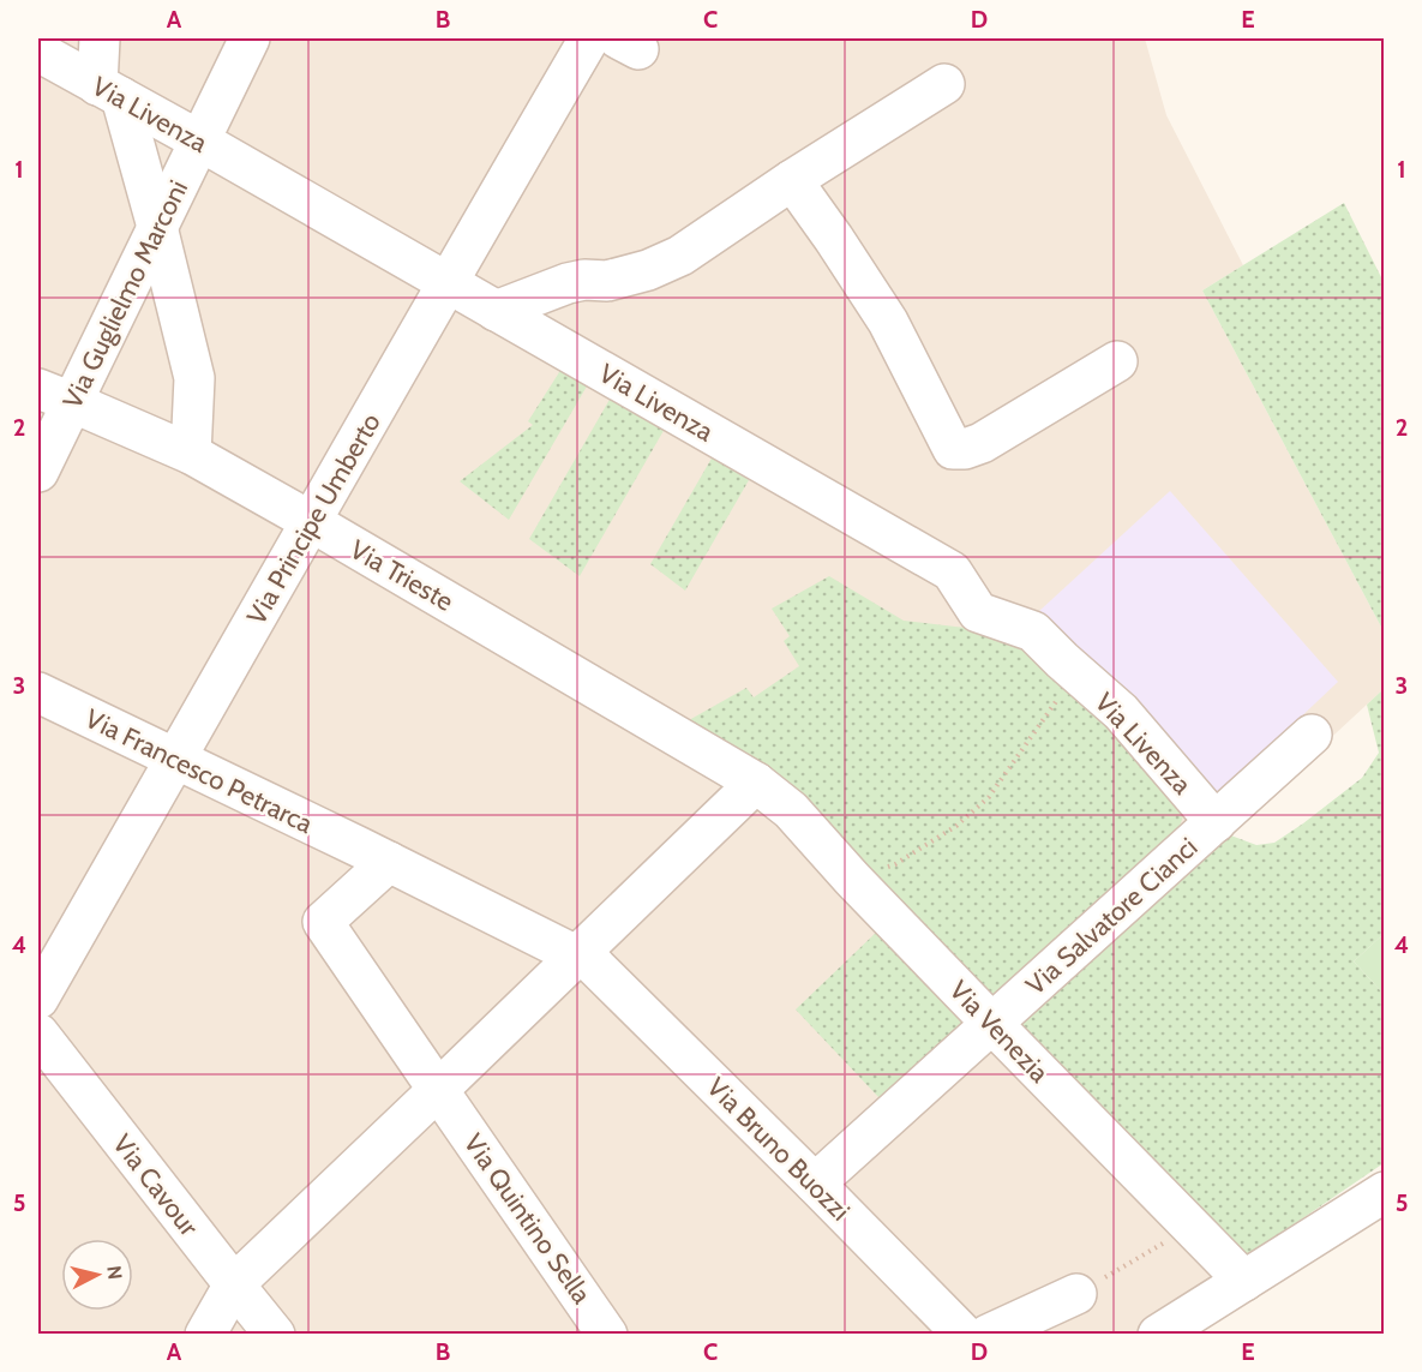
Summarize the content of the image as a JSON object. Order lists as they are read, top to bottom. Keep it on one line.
{"streets":{"street":["Via Livenza","Via Guglielmo Marconi","Via Principe Umberto","Via Trieste","Via Francesco Petrarca","Via Salvatore Cianci","Via Venezia","Via Bruno Buozzi","Via Cavour","Via Quintino Sella"]},"crossings":[["Via Livenza","Via Guglielmo Marconi"],["Via Livenza","Via Principe Umberto"],["Via Livenza","Via Salvatore Cianci"],["Via Guglielmo Marconi","Via Trieste"],["Via Principe Umberto","Via Trieste"],["Via Principe Umberto","Via Francesco Petrarca"],["Via Trieste","Via Venezia"],["Via Francesco Petrarca","Via Bruno Buozzi"],["Via Francesco Petrarca","Via Quintino Sella"],["Via Salvatore Cianci","Via Venezia"],["Via Salvatore Cianci","Via Bruno Buozzi"]],"north":"right","grid":{"columns":["A","B","C","D","E"],"rows":["1","2","3","4","5"]}}
